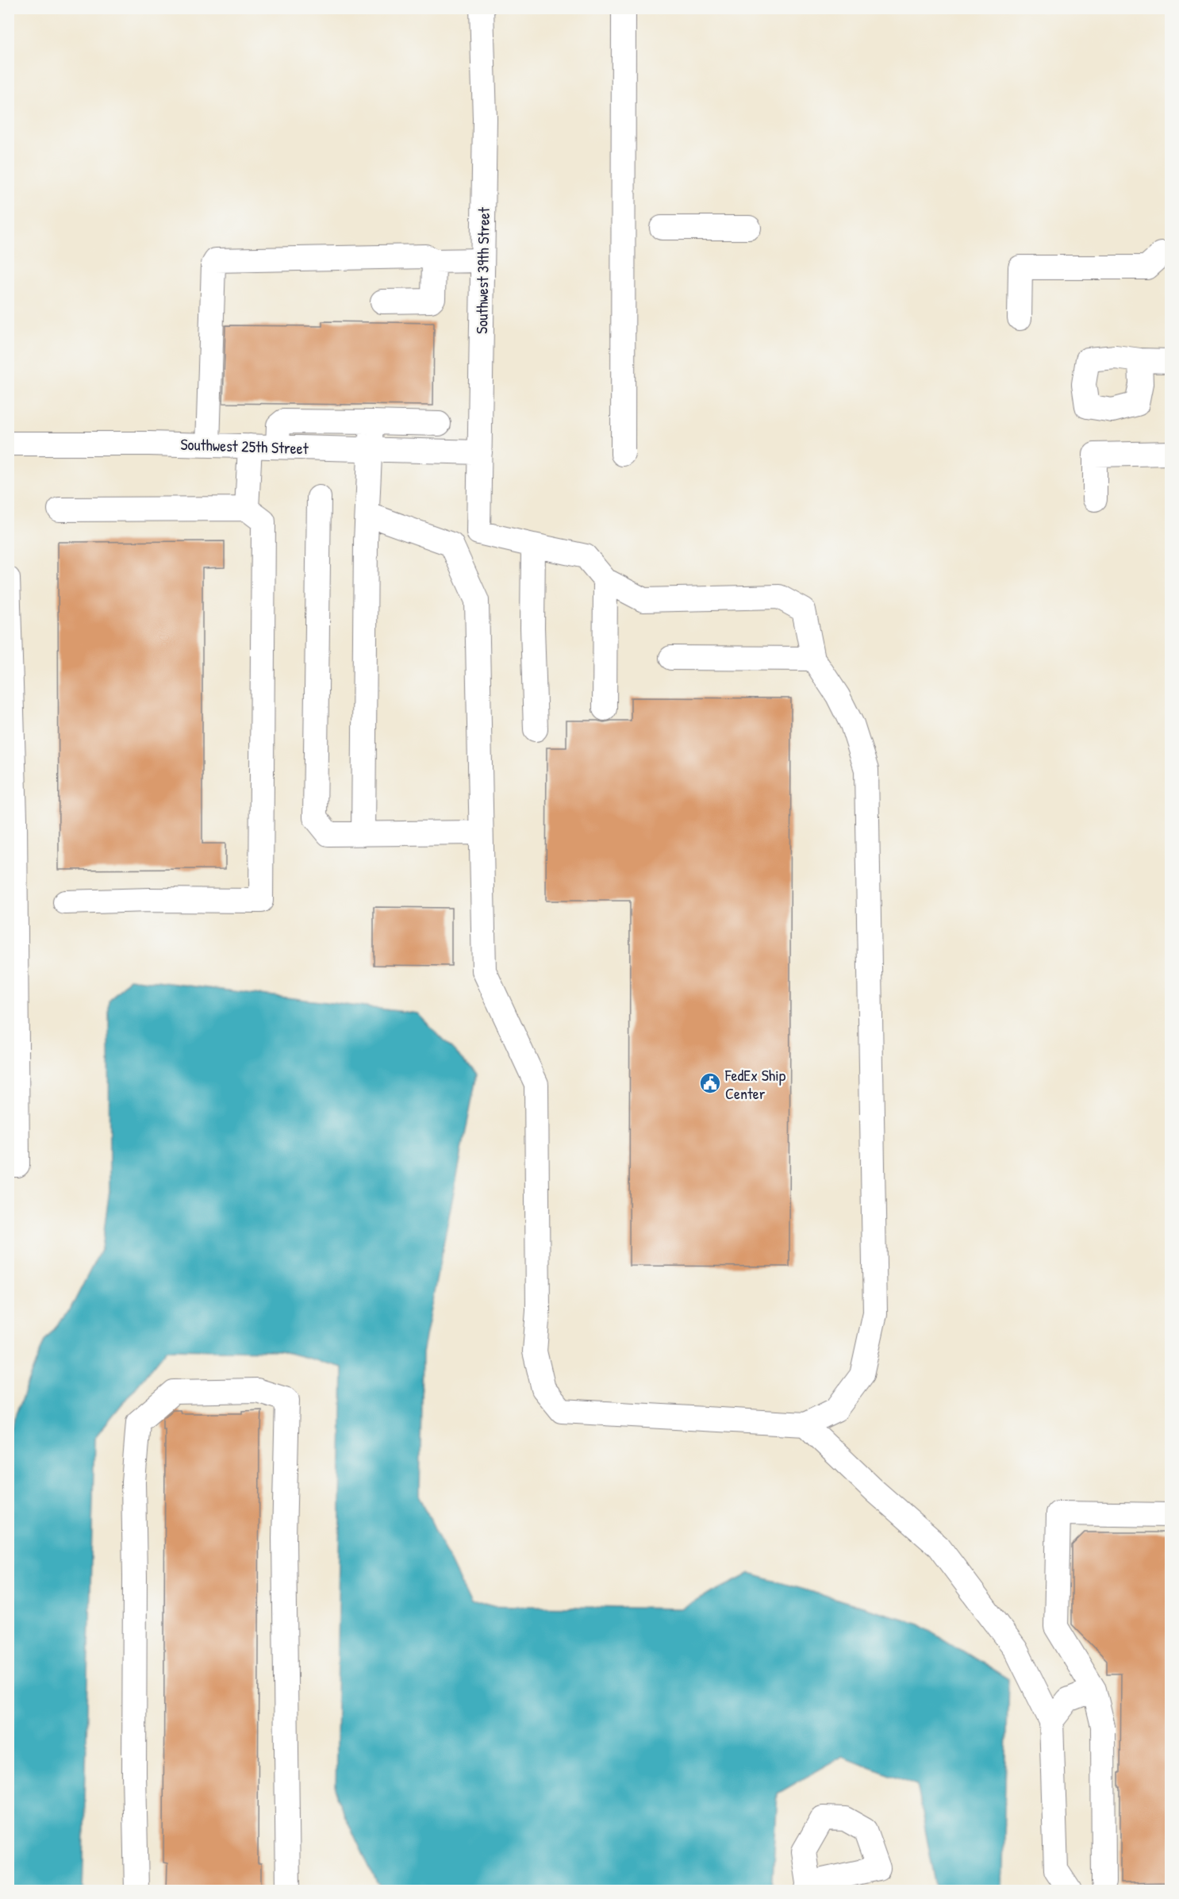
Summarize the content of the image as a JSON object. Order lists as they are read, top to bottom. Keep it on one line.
{"streets":{"street":["Southwest 39th Street","Southwest 25th Street"]},"crossings":[["Southwest 39th Street","Southwest 25th Street"]],"places":{"public building":["FedEx Ship Center"]}}
